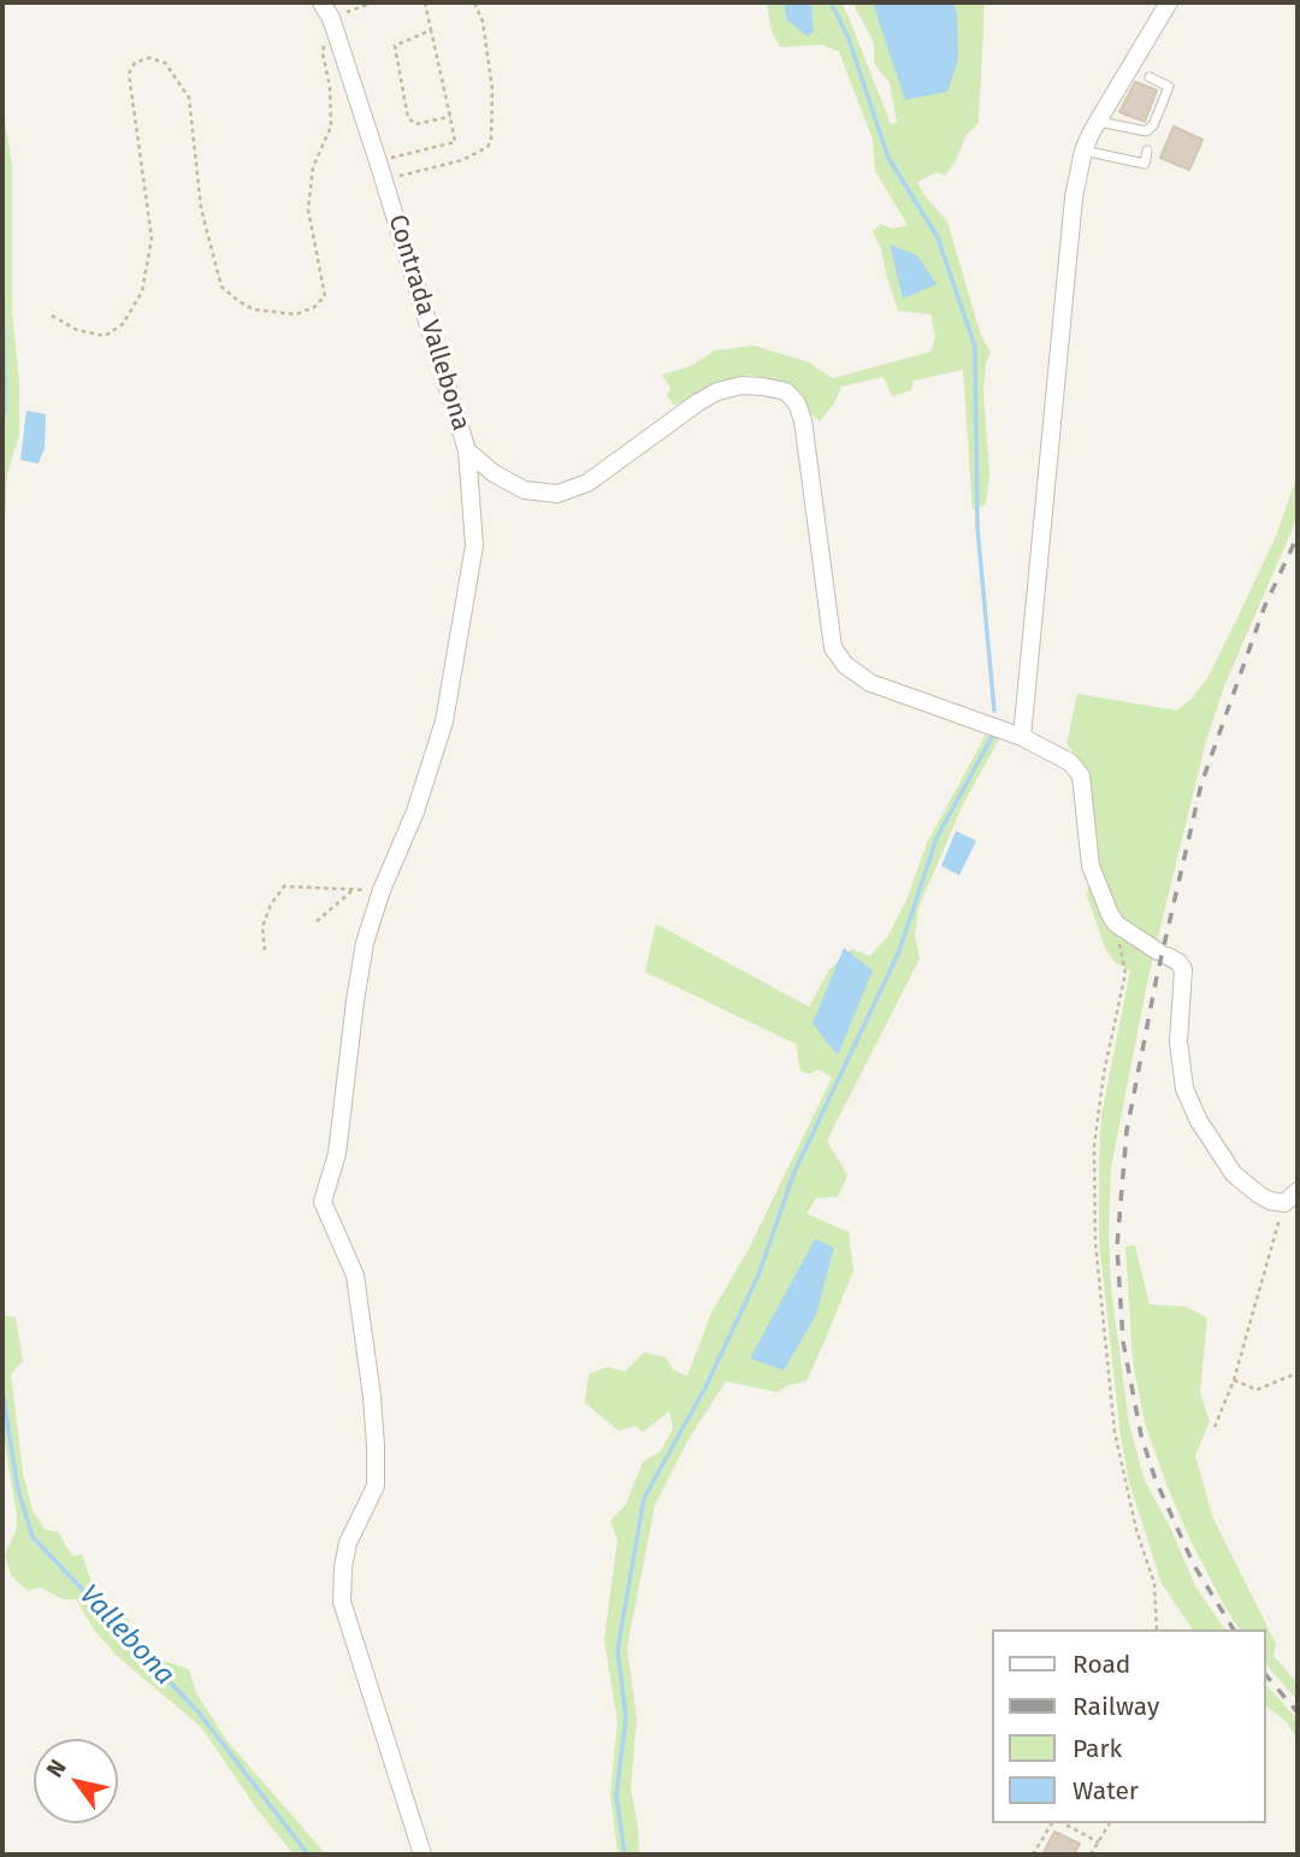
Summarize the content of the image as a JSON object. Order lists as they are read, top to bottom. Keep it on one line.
{"streets":{"street":["Contrada Vallebona"]},"water":["Vallebona"],"legend":["Road","Railway","Park","Water"],"north":"top left"}
